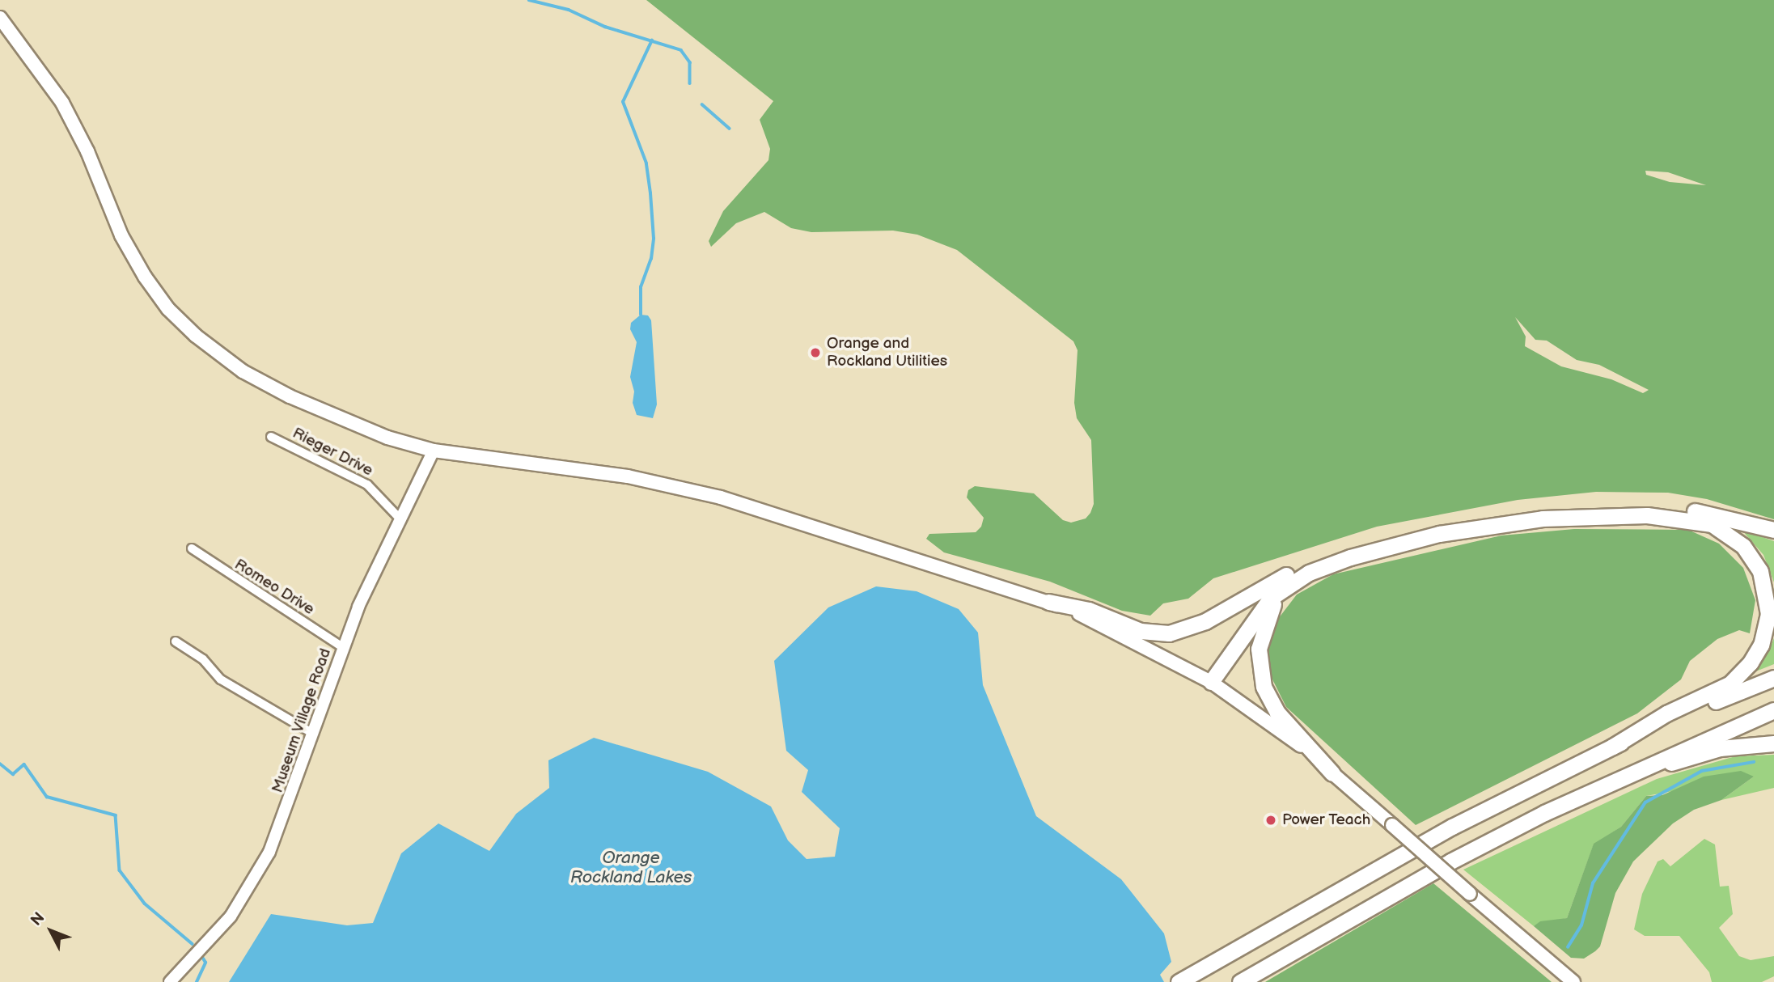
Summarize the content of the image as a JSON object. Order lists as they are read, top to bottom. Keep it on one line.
{"streets":{"street":["Rieger Drive","Romeo Drive","Museum Village Road"]},"crossings":[["Rieger Drive","Museum Village Road"],["Romeo Drive","Museum Village Road"]],"water":["Orange Rockland Lakes"],"places":["Orange and Rockland Utilities","Power Teach"],"north":"top left"}
